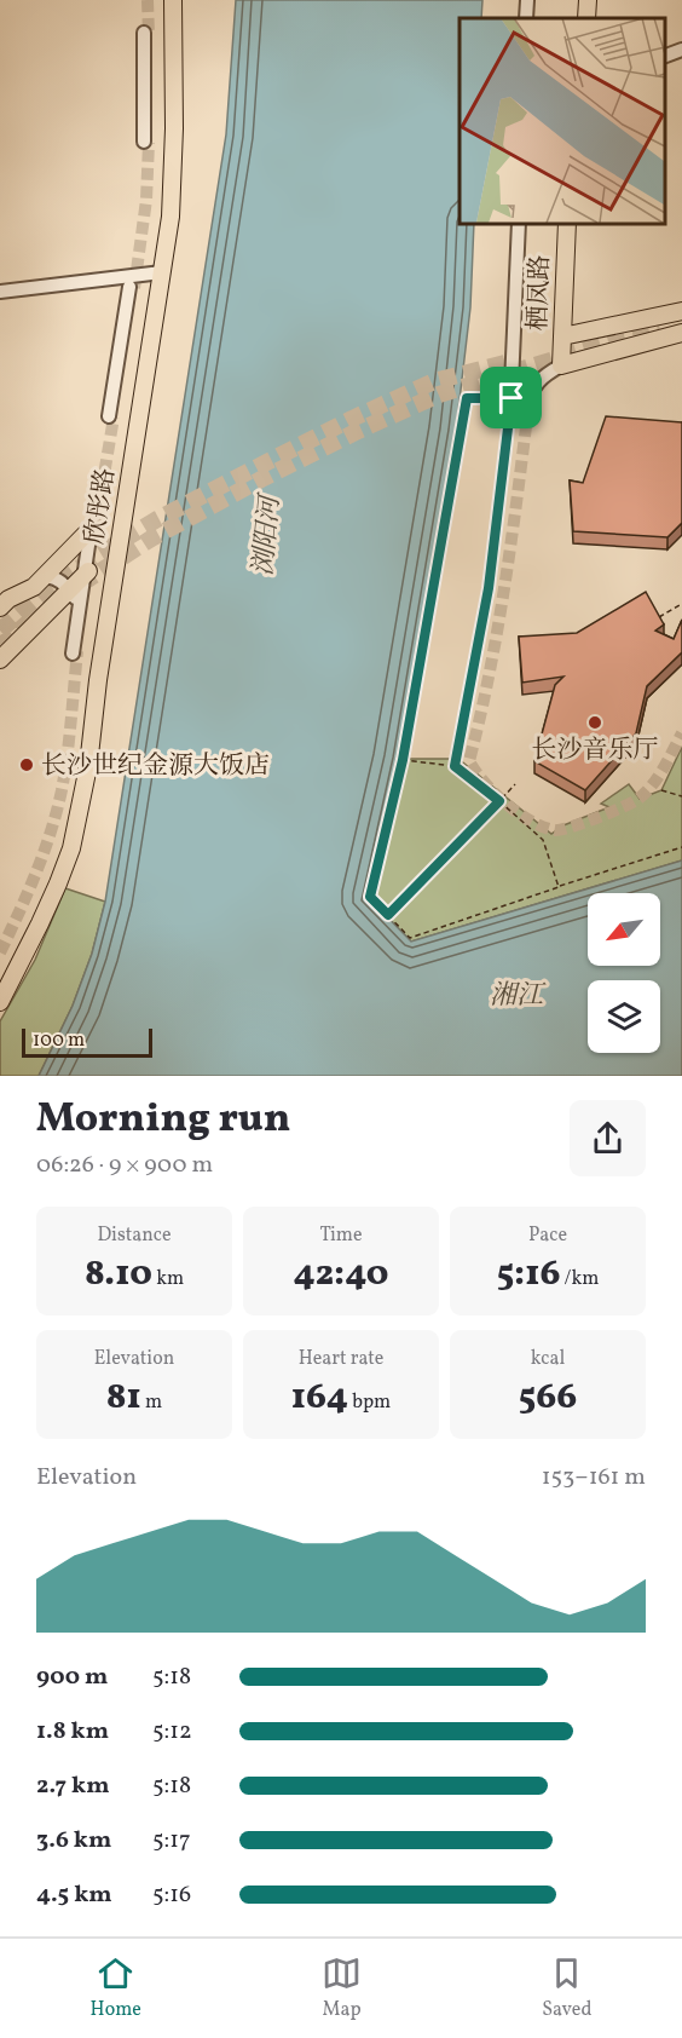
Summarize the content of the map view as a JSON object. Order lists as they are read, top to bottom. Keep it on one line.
{"streets":{"main road":["栖凤路","欣彤路"]},"water":["浏阳河","湘江"],"places":["长沙音乐厅","长沙世纪金源大饭店"],"scale_bar":"100 m","north":"bottom left","page":{"scale":"100 m","heading":["Morning run","06:26 · 9 × 900 m"],"stats":[["Distance","8.10 km"],["Time","42:40"],["Pace","5:16 /km"],["Elevation","81 m"],["Heart rate","164 bpm"],["kcal","566"]],"chart":["Elevation","153–161 m"],"list":[{"name":"900 m","note":"5:18"},{"name":"1.8 km","note":"5:12"},{"name":"2.7 km","note":"5:18"},{"name":"3.6 km","note":"5:17"},{"name":"4.5 km","note":"5:16"}],"tabs":["Home","Map","Saved"]}}
